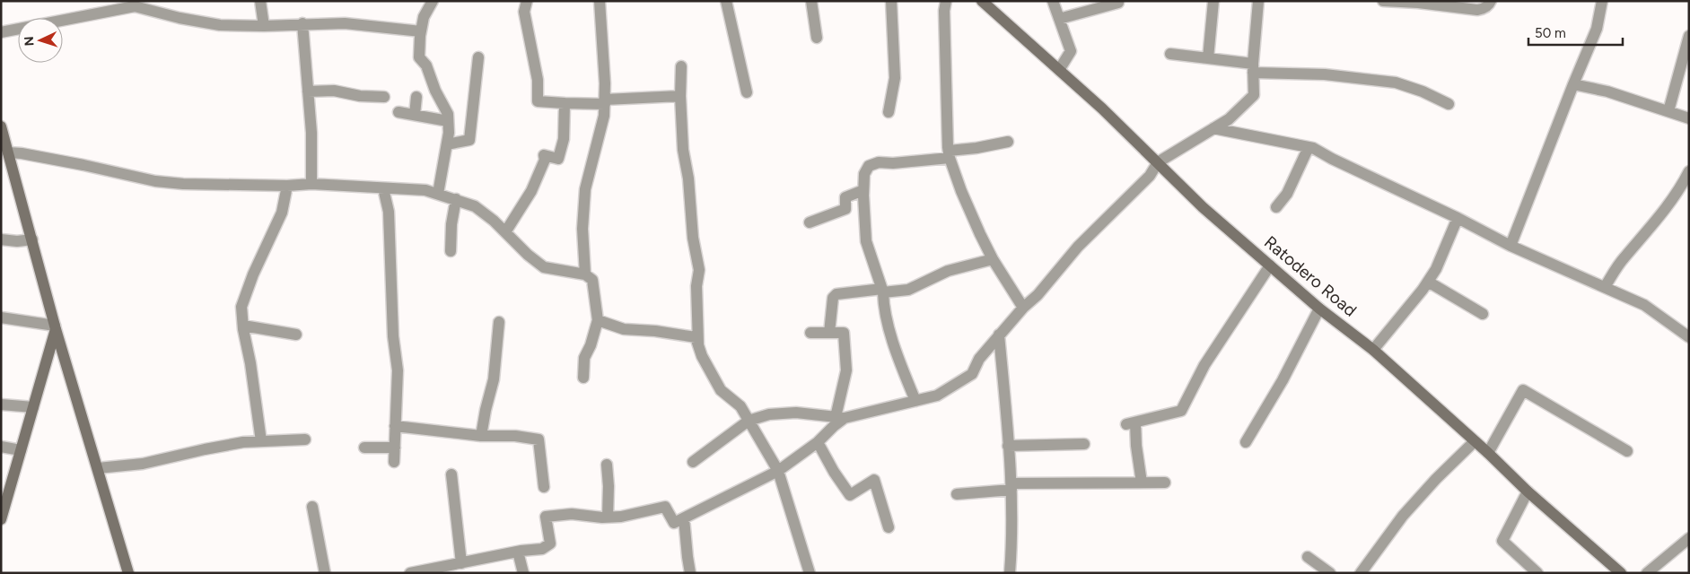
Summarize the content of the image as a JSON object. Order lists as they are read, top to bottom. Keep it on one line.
{"streets":{"main road":["Ratodero Road"]},"scale_bar":"50 m","north":"left"}
